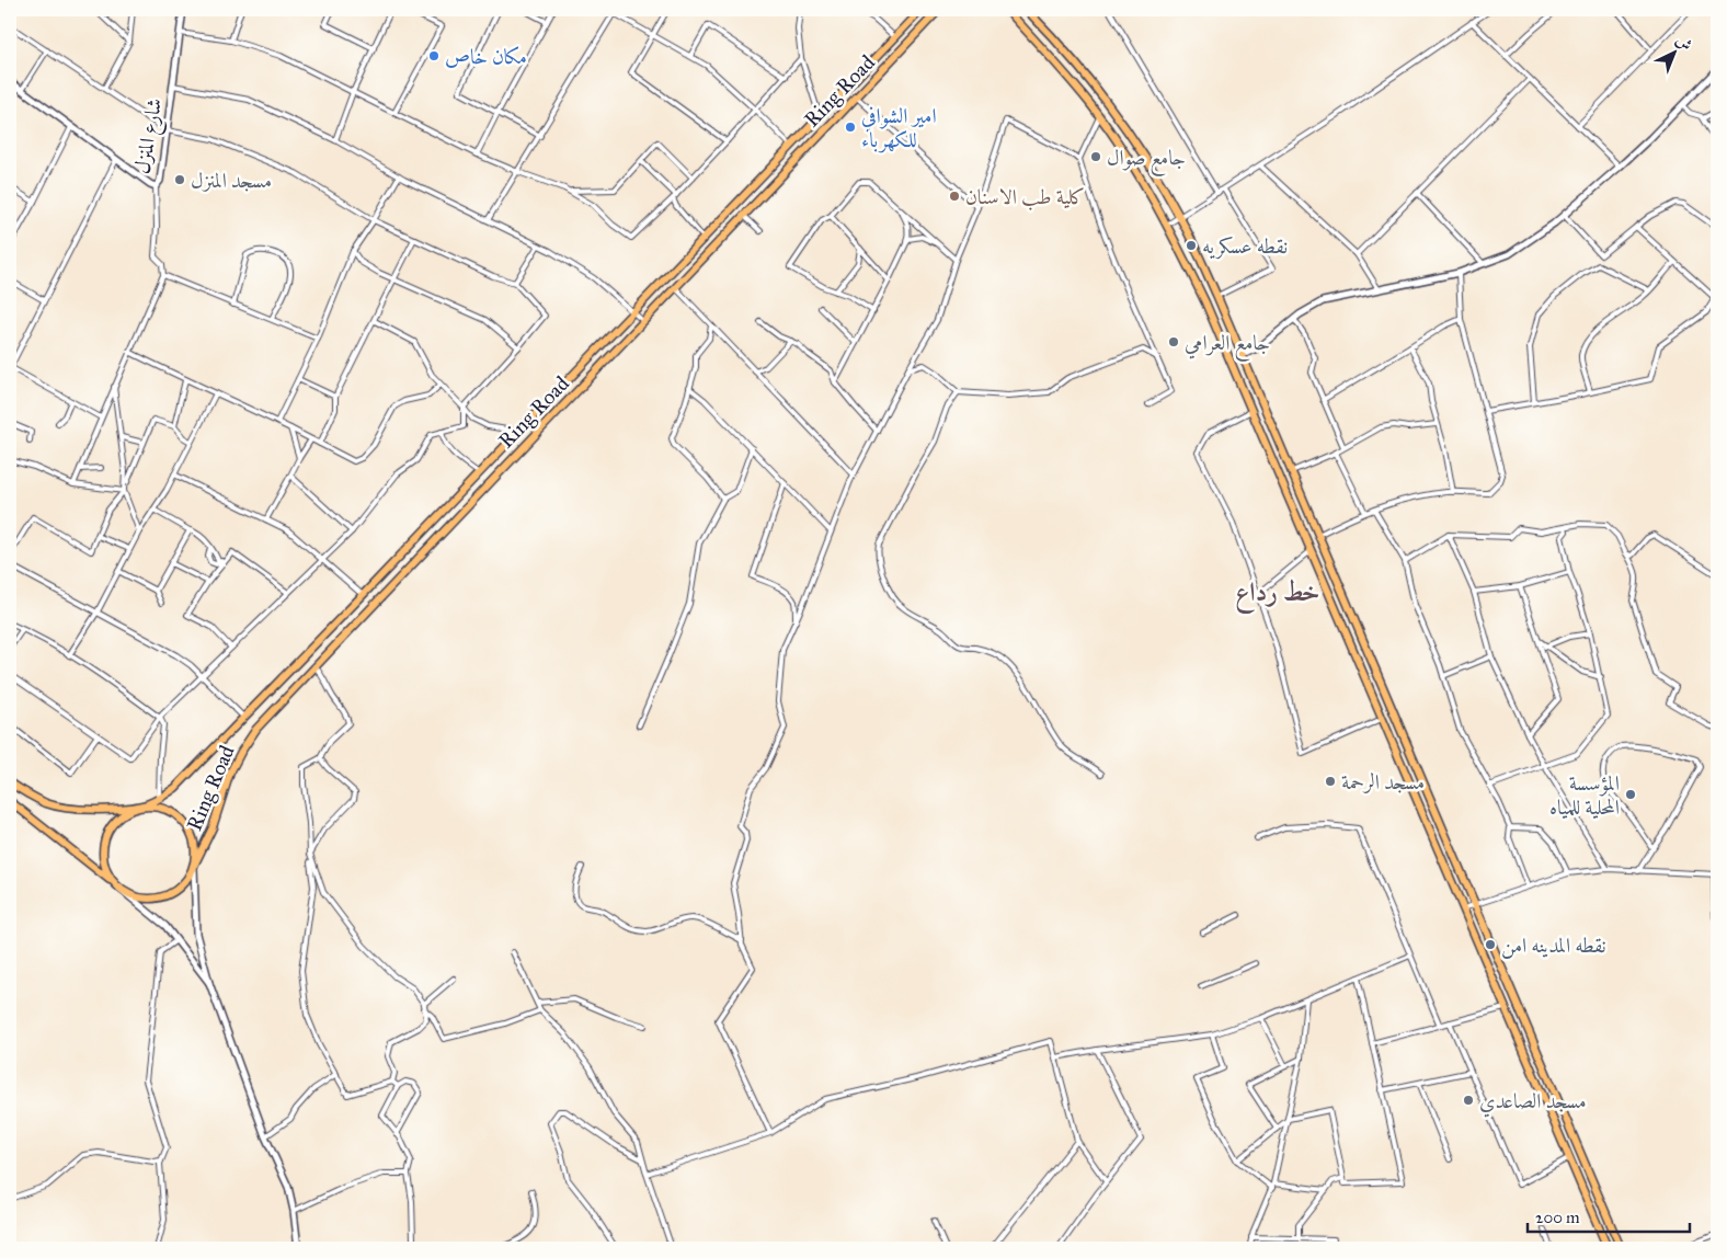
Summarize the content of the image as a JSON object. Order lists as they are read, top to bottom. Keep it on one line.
{"streets":{"main road":["Ring Road"],"street":["شارع المنزل"]},"districts":["خط رداع"],"places":["مكان خاص","امير الشوافي للكهرباء","جامع صوال","مسجد المنزل","كلية طب الاسنان","نقطه عسكريه","جامع العرامي","مسجد الرحمة","المؤسسة المحلية للمياه","نقطه المدينه امن","مسجد الصاعدي"],"scale_bar":"200 m","north":"top right"}
